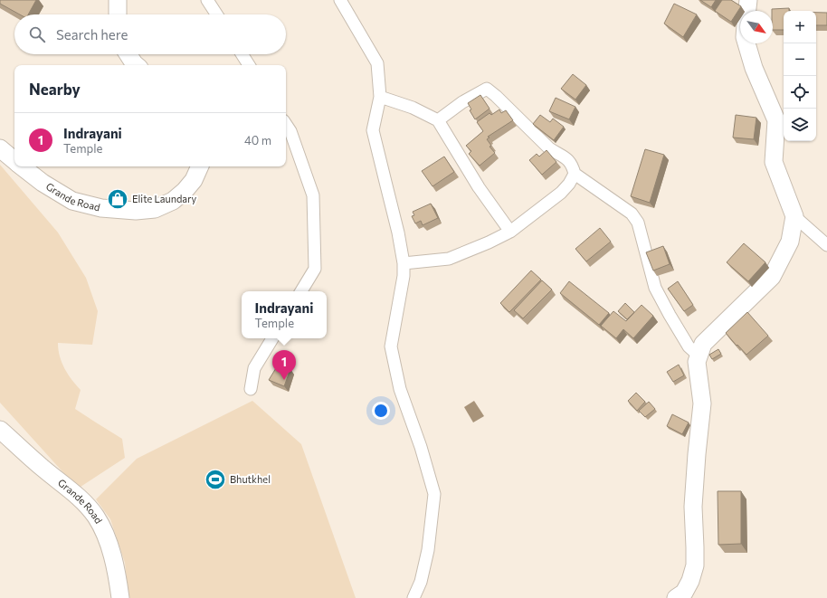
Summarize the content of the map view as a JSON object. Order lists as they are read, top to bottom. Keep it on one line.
{"streets":{"street":["Grande Road"]},"places":{"shop":["Elite Laundary"],"sports":["Bhutkhel"]},"north":"bottom right","page":{"map_buttons":["+","−"],"search":"Search here","heading":"Nearby","list":[{"mark":"1","name":"Indrayani","note":"Temple","value":"40 m"}],"popup":["Indrayani","Temple"],"pins":"1"}}
